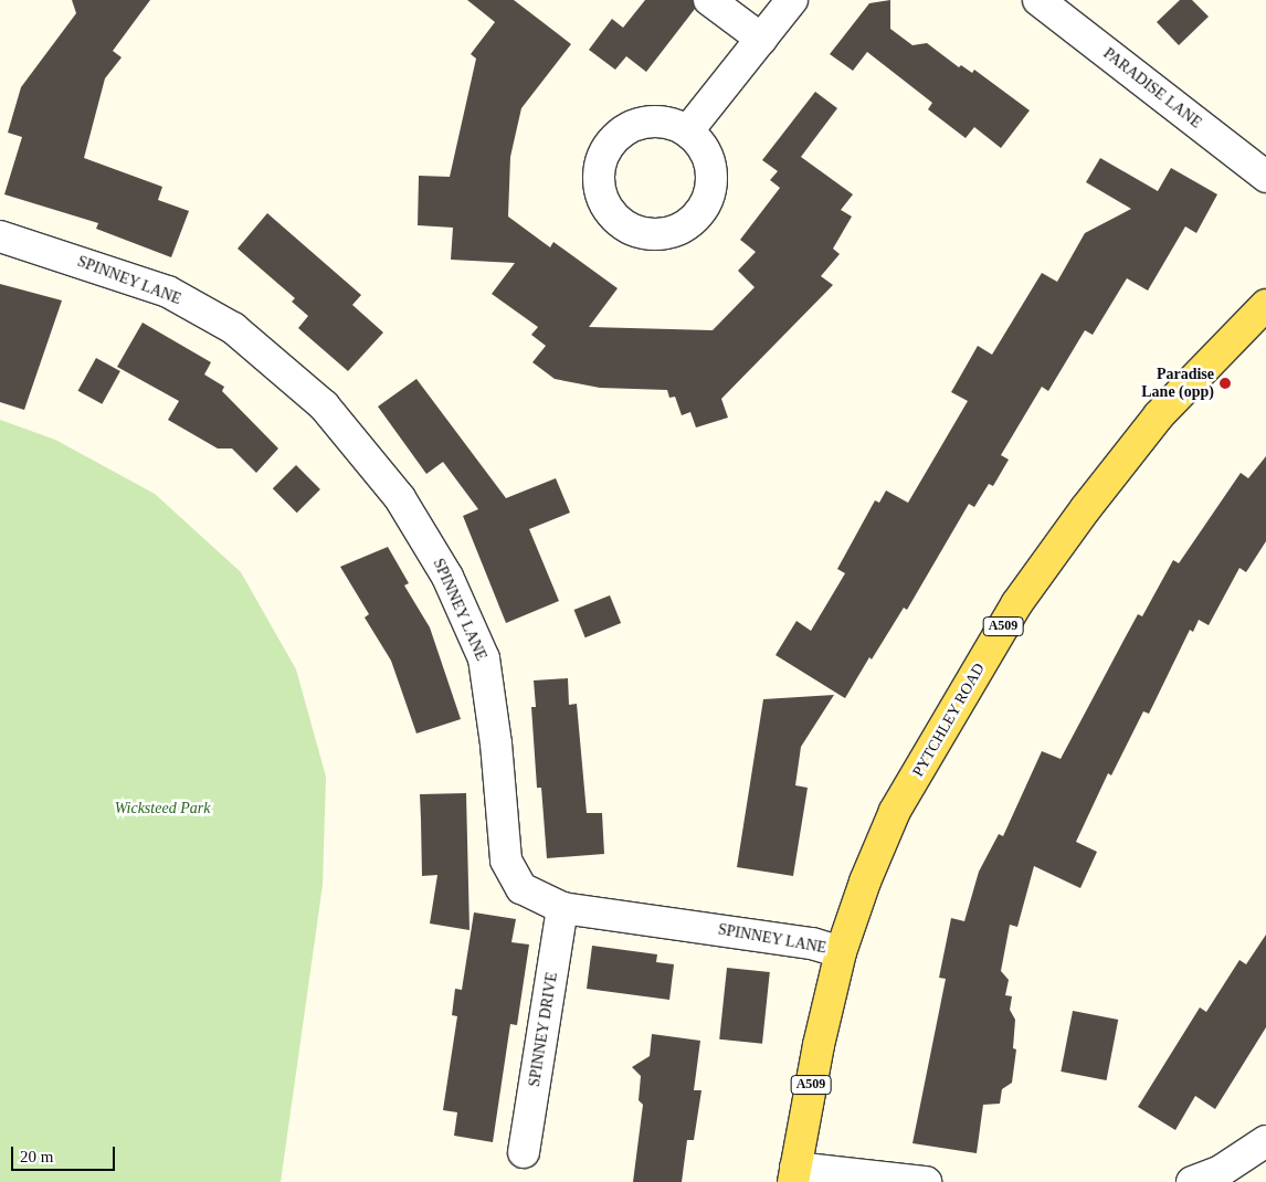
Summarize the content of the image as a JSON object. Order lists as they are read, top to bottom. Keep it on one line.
{"streets":{"main road":["A509","PYTCHLEY ROAD"],"street":["PARADISE LANE","SPINNEY LANE","SPINNEY DRIVE"]},"crossings":[["SPINNEY LANE","PYTCHLEY ROAD"],["SPINNEY LANE","SPINNEY DRIVE"]],"parks":["Wicksteed Park"],"places":["Paradise Lane (opp)"],"scale_bar":"20 m"}
